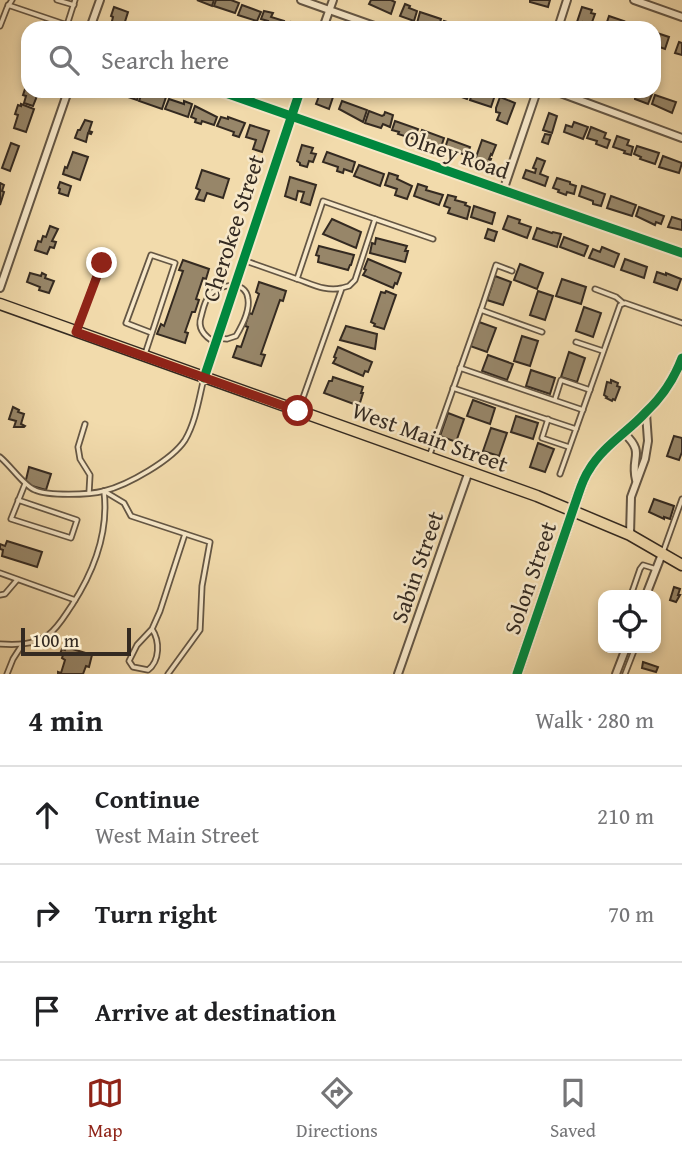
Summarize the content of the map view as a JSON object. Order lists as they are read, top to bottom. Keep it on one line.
{"streets":{"main road":["West Main Street"],"street":["Olney Road","Cherokee Street","Sabin Street","Solon Street"]},"crossings":[["Olney Road","Cherokee Street"],["Cherokee Street","West Main Street"],["West Main Street","Sabin Street"],["West Main Street","Solon Street"]],"scale_bar":"100 m","page":{"search":"Search here","scale":"100 m","heading":["4 min","Walk · 280 m"],"list":[["Continue","West Main Street","210 m"],["Turn right","70 m"],"Arrive at destination"],"nav":["Map","Directions","Saved"]}}
